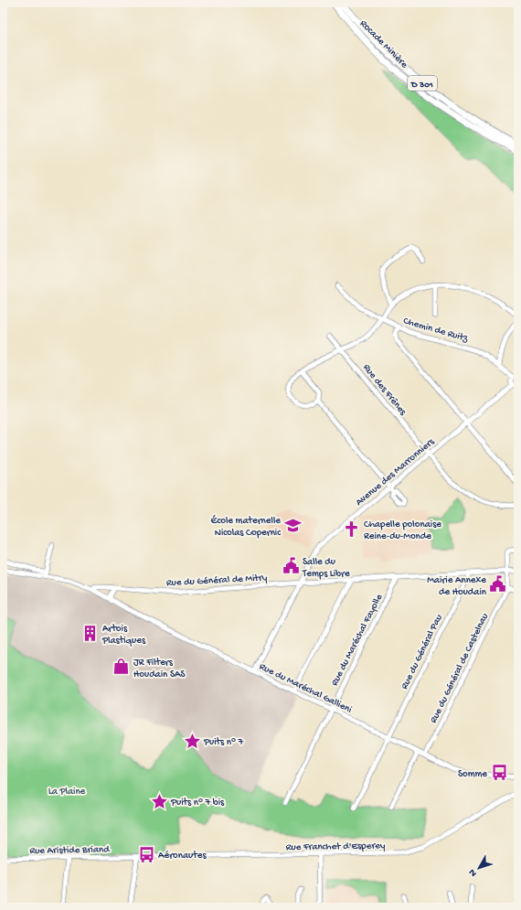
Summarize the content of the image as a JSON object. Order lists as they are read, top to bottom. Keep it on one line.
{"streets":{"highway":["Rocade Minière","D 301"],"street":["Chemin de Ruitz","Rue des Frênes","Avenue des Marronniers","Rue du Général de Mitry","Rue du Maréchal Fayolle","Rue du Général Pau","Rue du Général de Castelnau","Rue du Maréchal Gallieni","Rue Franchet d'Esperey","Rue Aristide Briand"]},"crossings":[["Rue des Frênes","Avenue des Marronniers"],["Avenue des Marronniers","Rue du Général de Mitry"],["Avenue des Marronniers","Rue du Maréchal Gallieni"],["Rue du Général de Mitry","Rue du Maréchal Fayolle"],["Rue du Général de Mitry","Rue du Général Pau"],["Rue du Général de Mitry","Rue du Maréchal Gallieni"],["Rue du Maréchal Fayolle","Rue du Maréchal Gallieni"],["Rue du Général Pau","Rue du Maréchal Gallieni"],["Rue du Général de Castelnau","Rue du Maréchal Gallieni"],["Rue Franchet d'Esperey","Rue Aristide Briand"]],"parks":["La Plaine"],"places":{"school or university":["École maternelle Nicolas Copernic"],"church":["Chapelle polonaise Reine-du-Monde"],"public building":["Salle du Temps Libre","Mairie Annexe de Houdain"],"building":["Artois Plastiques"],"shop":["JR Filters Houdain SAS"],"place":["Puits n° 7","Puits n° 7 bis"],"bus stop":["Somme","Aéronautes"]},"north":"bottom left"}
